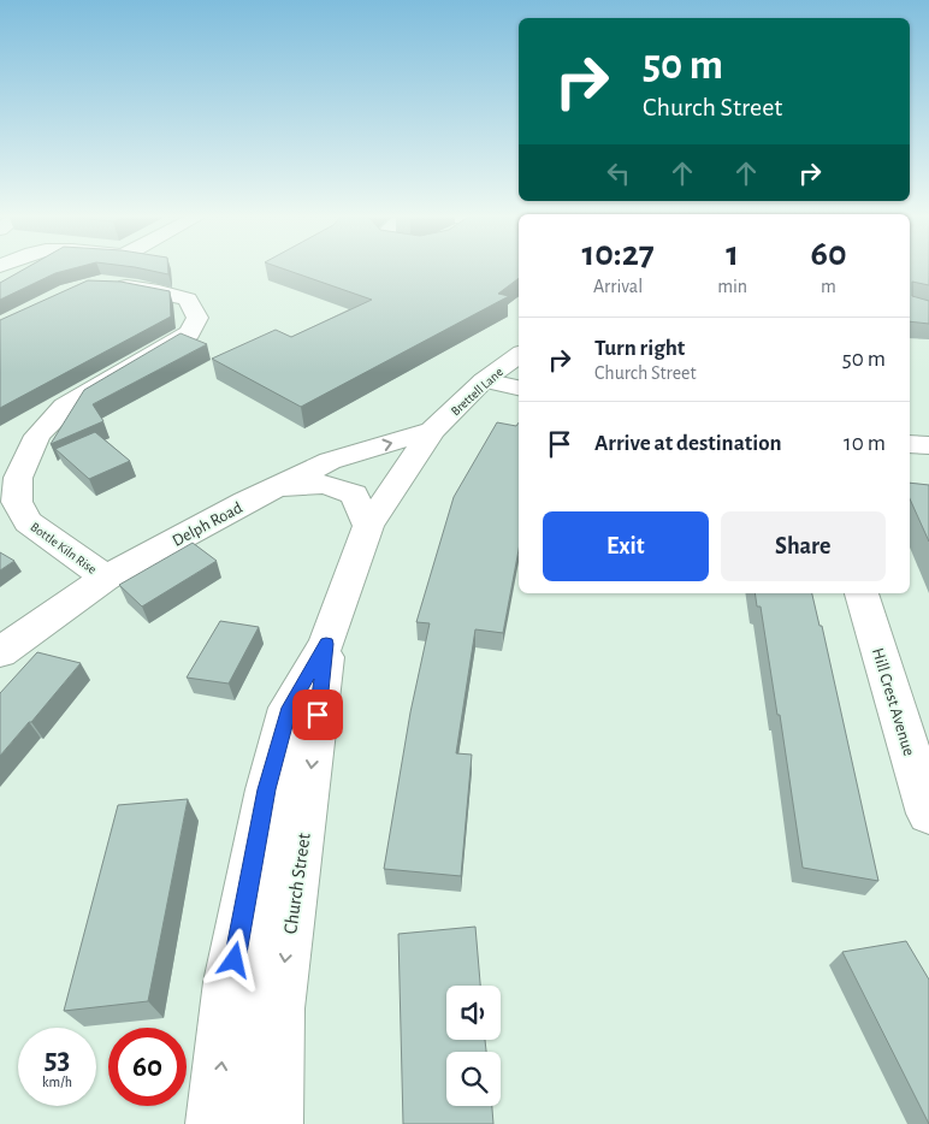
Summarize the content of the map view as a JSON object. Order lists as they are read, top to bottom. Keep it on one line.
{"streets":{"main road":["Brettell Lane","Delph Road","Bottle Kiln Rise","Hill Crest Avenue","Church Street"]},"crossings":[["Brettell Lane","Delph Road"],["Brettell Lane","Church Street"],["Delph Road","Bottle Kiln Rise"],["Delph Road","Church Street"]],"page":{"turn":["50 m","Church Street"],"eta":["10:27","Arrival","1","min","60","m"],"list":[{"name":"Turn right","note":"Church Street","value":"50 m"},{"name":"Arrive at destination","value":"10 m"}],"buttons":["Exit","Share"],"speed":"53 km/h","limit":"60"}}
